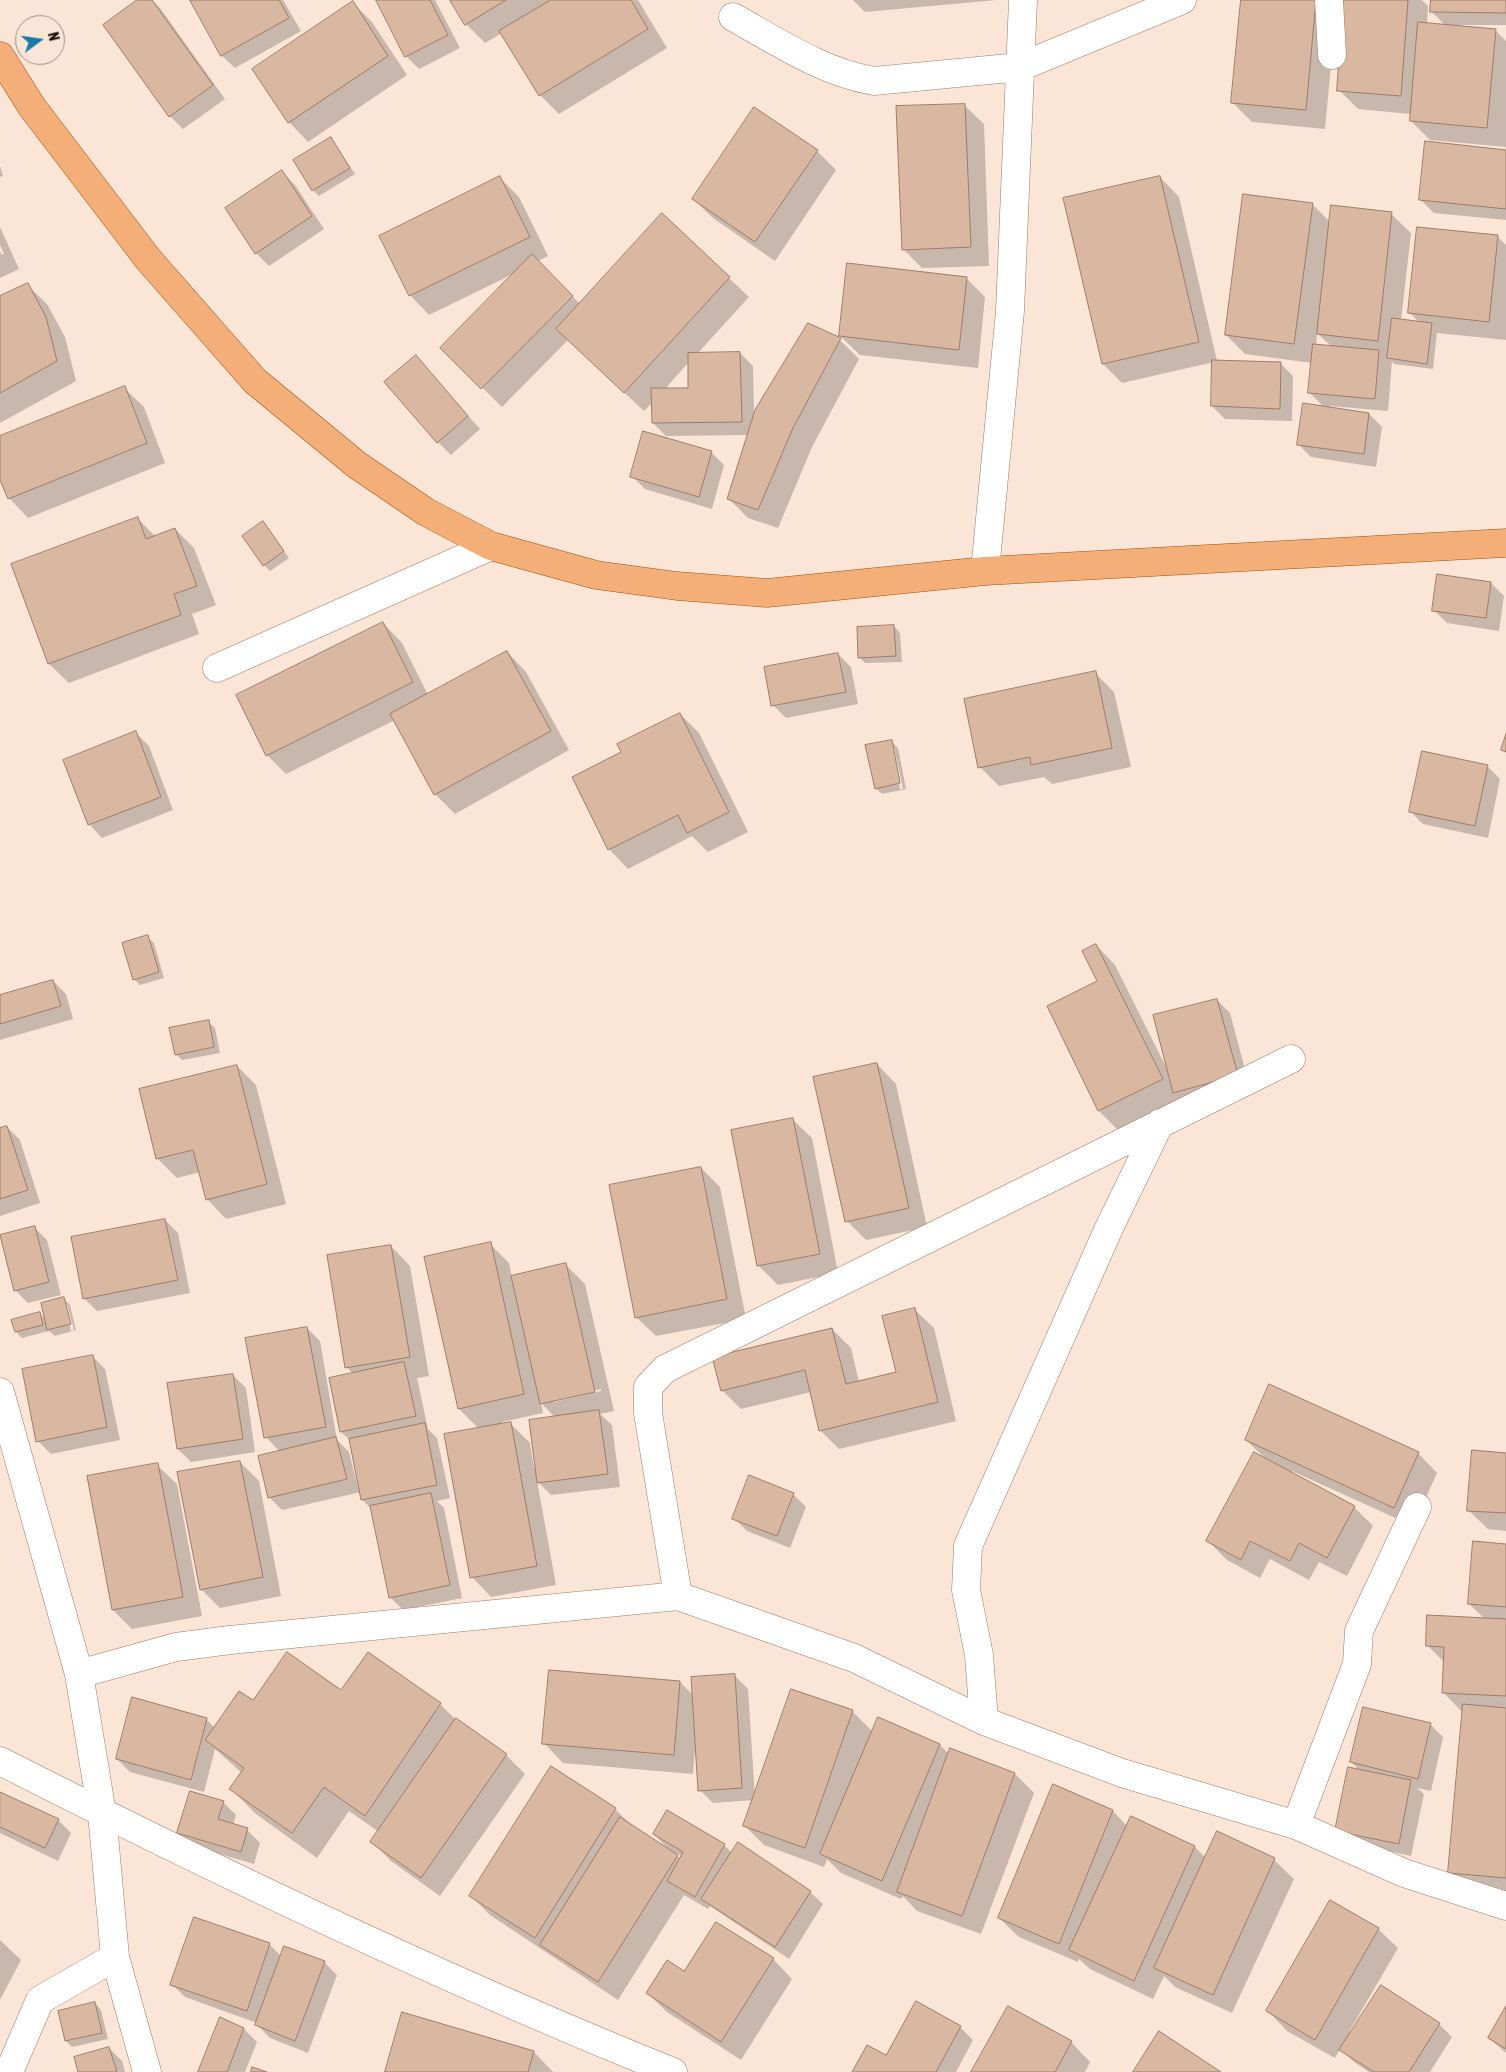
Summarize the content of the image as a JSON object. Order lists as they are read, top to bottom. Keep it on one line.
{"north":"right"}
